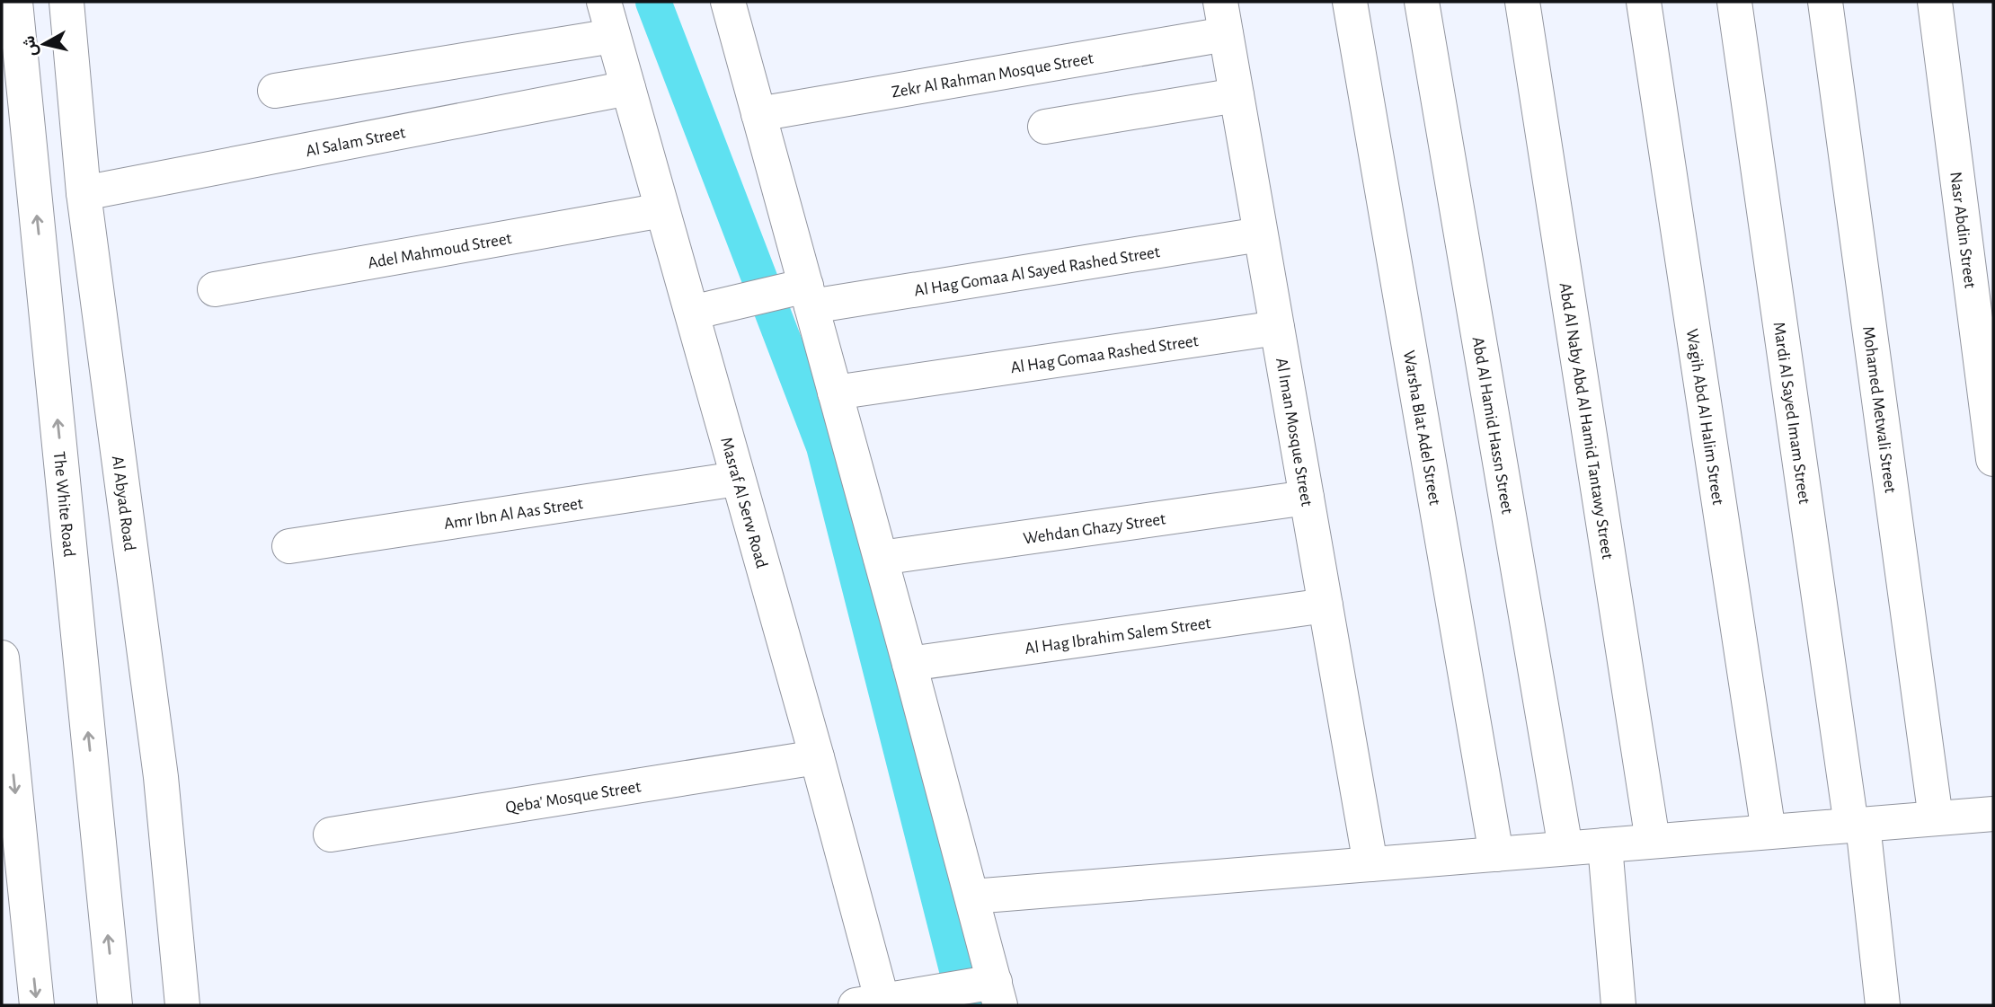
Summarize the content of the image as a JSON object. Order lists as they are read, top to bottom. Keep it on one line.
{"streets":{"street":["Zekr Al Rahman Mosque Street","Al Salam Street","Nasr Abdin Street","Adel Mahmoud Street","Al Hag Gomaa Al Sayed Rashed Street","Al Hag Gomaa Rashed Street","Mohamed Metwali Street","Mardi Al Sayed Imam Street","Wagih Abd Al Halim Street","Abd Al Naby Abd Al Hamid Tantawy Street","Abd Al Hamid Hassn Street","Warsha Blat Adel Street","Al Iman Mosque Street","Al Abyad Road","Masraf Al Serw Road","The White Road","Amr Ibn Al Aas Street","Wehdan Ghazy Street","Al Hag Ibrahim Salem Street","Qeba' Mosque Street"]},"crossings":[["Zekr Al Rahman Mosque Street","Al Iman Mosque Street"],["Al Salam Street","Al Abyad Road"],["Al Salam Street","Masraf Al Serw Road"],["Adel Mahmoud Street","Masraf Al Serw Road"],["Al Hag Gomaa Al Sayed Rashed Street","Al Iman Mosque Street"],["Al Hag Gomaa Al Sayed Rashed Street","Masraf Al Serw Road"],["Al Hag Gomaa Rashed Street","Al Iman Mosque Street"],["Al Iman Mosque Street","Wehdan Ghazy Street"],["Al Iman Mosque Street","Al Hag Ibrahim Salem Street"],["Masraf Al Serw Road","Amr Ibn Al Aas Street"],["Masraf Al Serw Road","Qeba' Mosque Street"]],"north":"left"}
